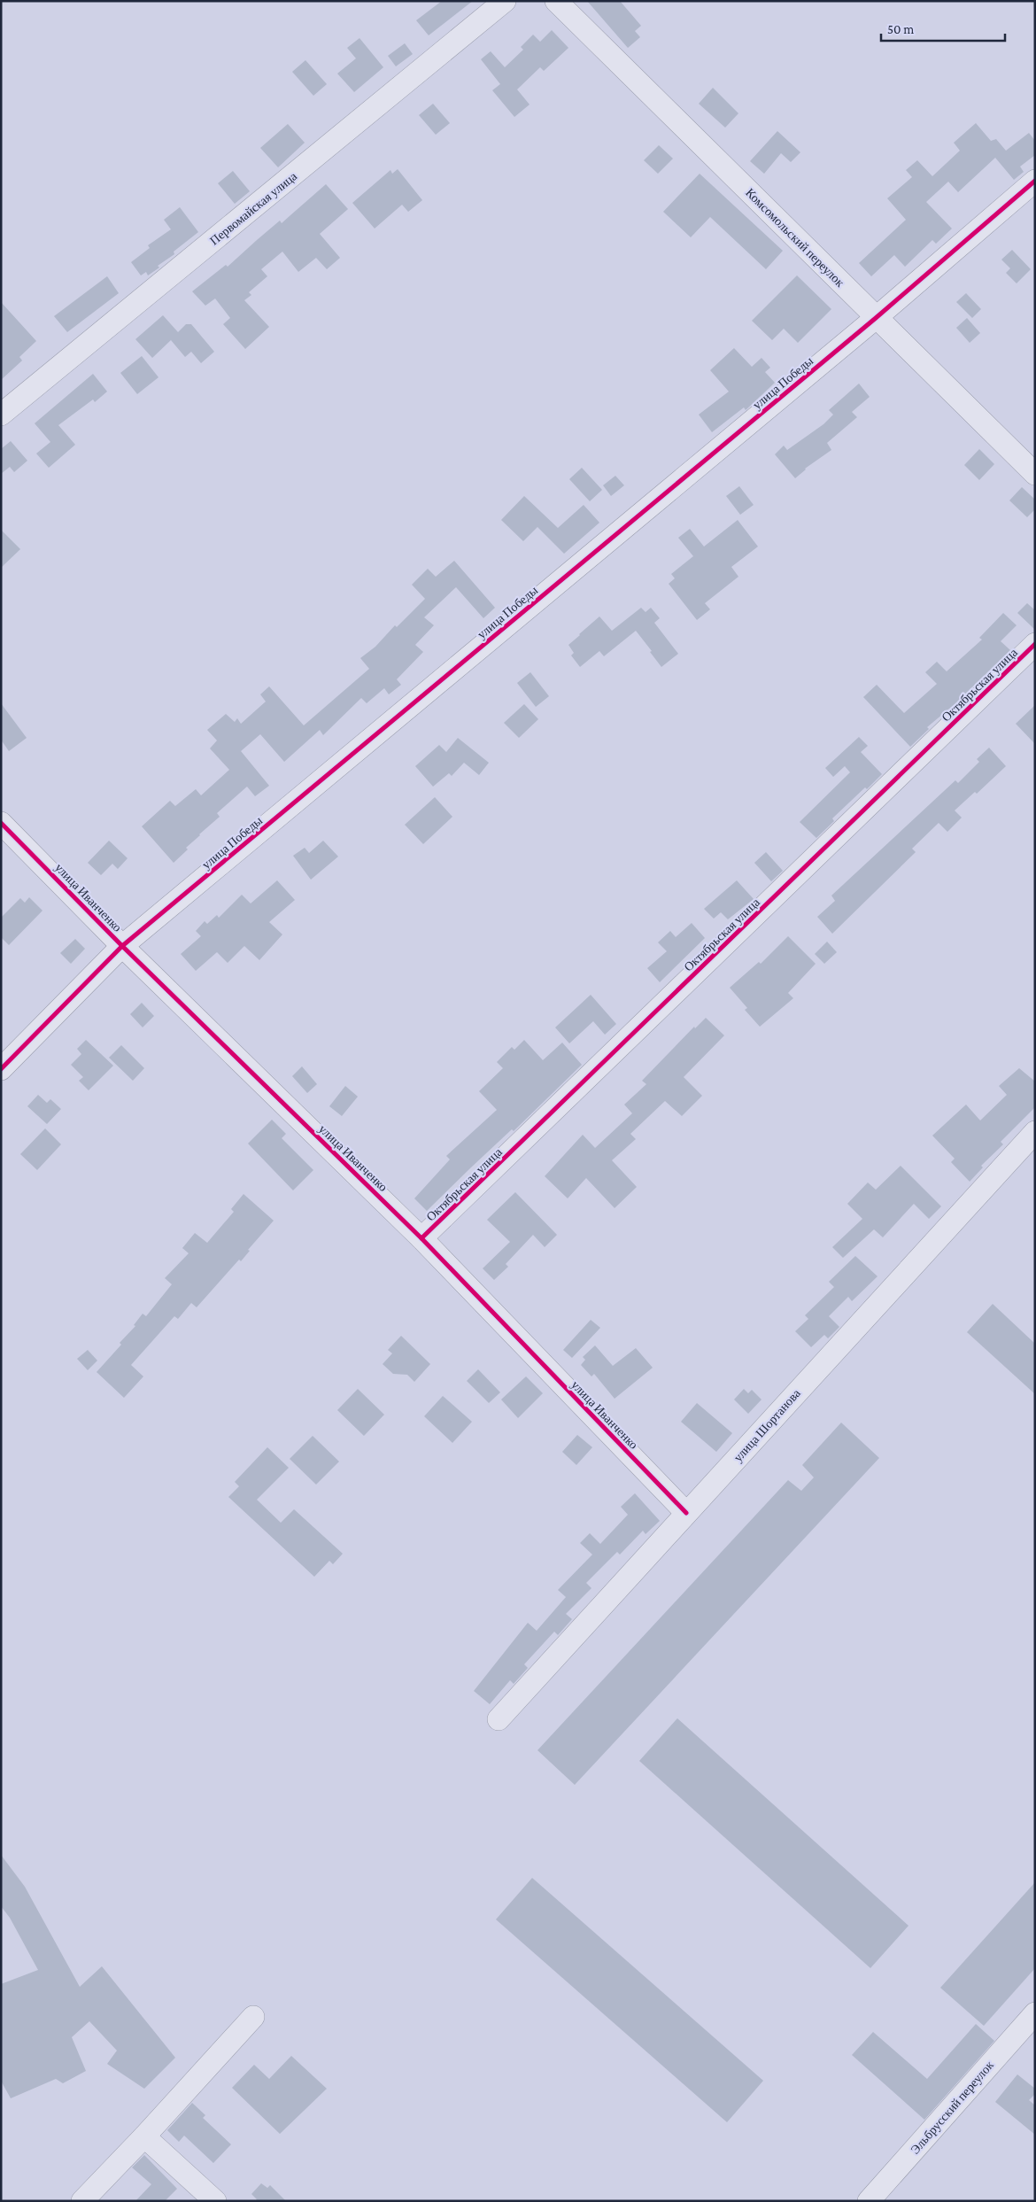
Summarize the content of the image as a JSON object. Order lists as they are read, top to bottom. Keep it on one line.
{"streets":{"street":["Первомайская улица","Комсомольский переулок","улица Победы","Октябрьская улица","улица Иванченко","улица Шортанова","Эльбрусский переулок"]},"crossings":[["Комсомольский переулок","улица Победы"],["улица Победы","улица Иванченко"],["Октябрьская улица","улица Иванченко"],["улица Иванченко","улица Шортанова"]],"scale_bar":"50 m"}
